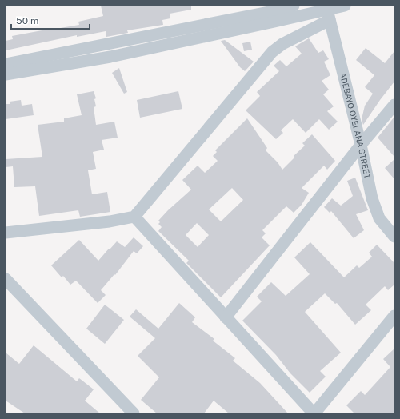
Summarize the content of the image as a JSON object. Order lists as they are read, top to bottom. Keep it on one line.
{"streets":{"street":["ADEBAYO OYELANA STREET"]},"scale_bar":"50 m"}
